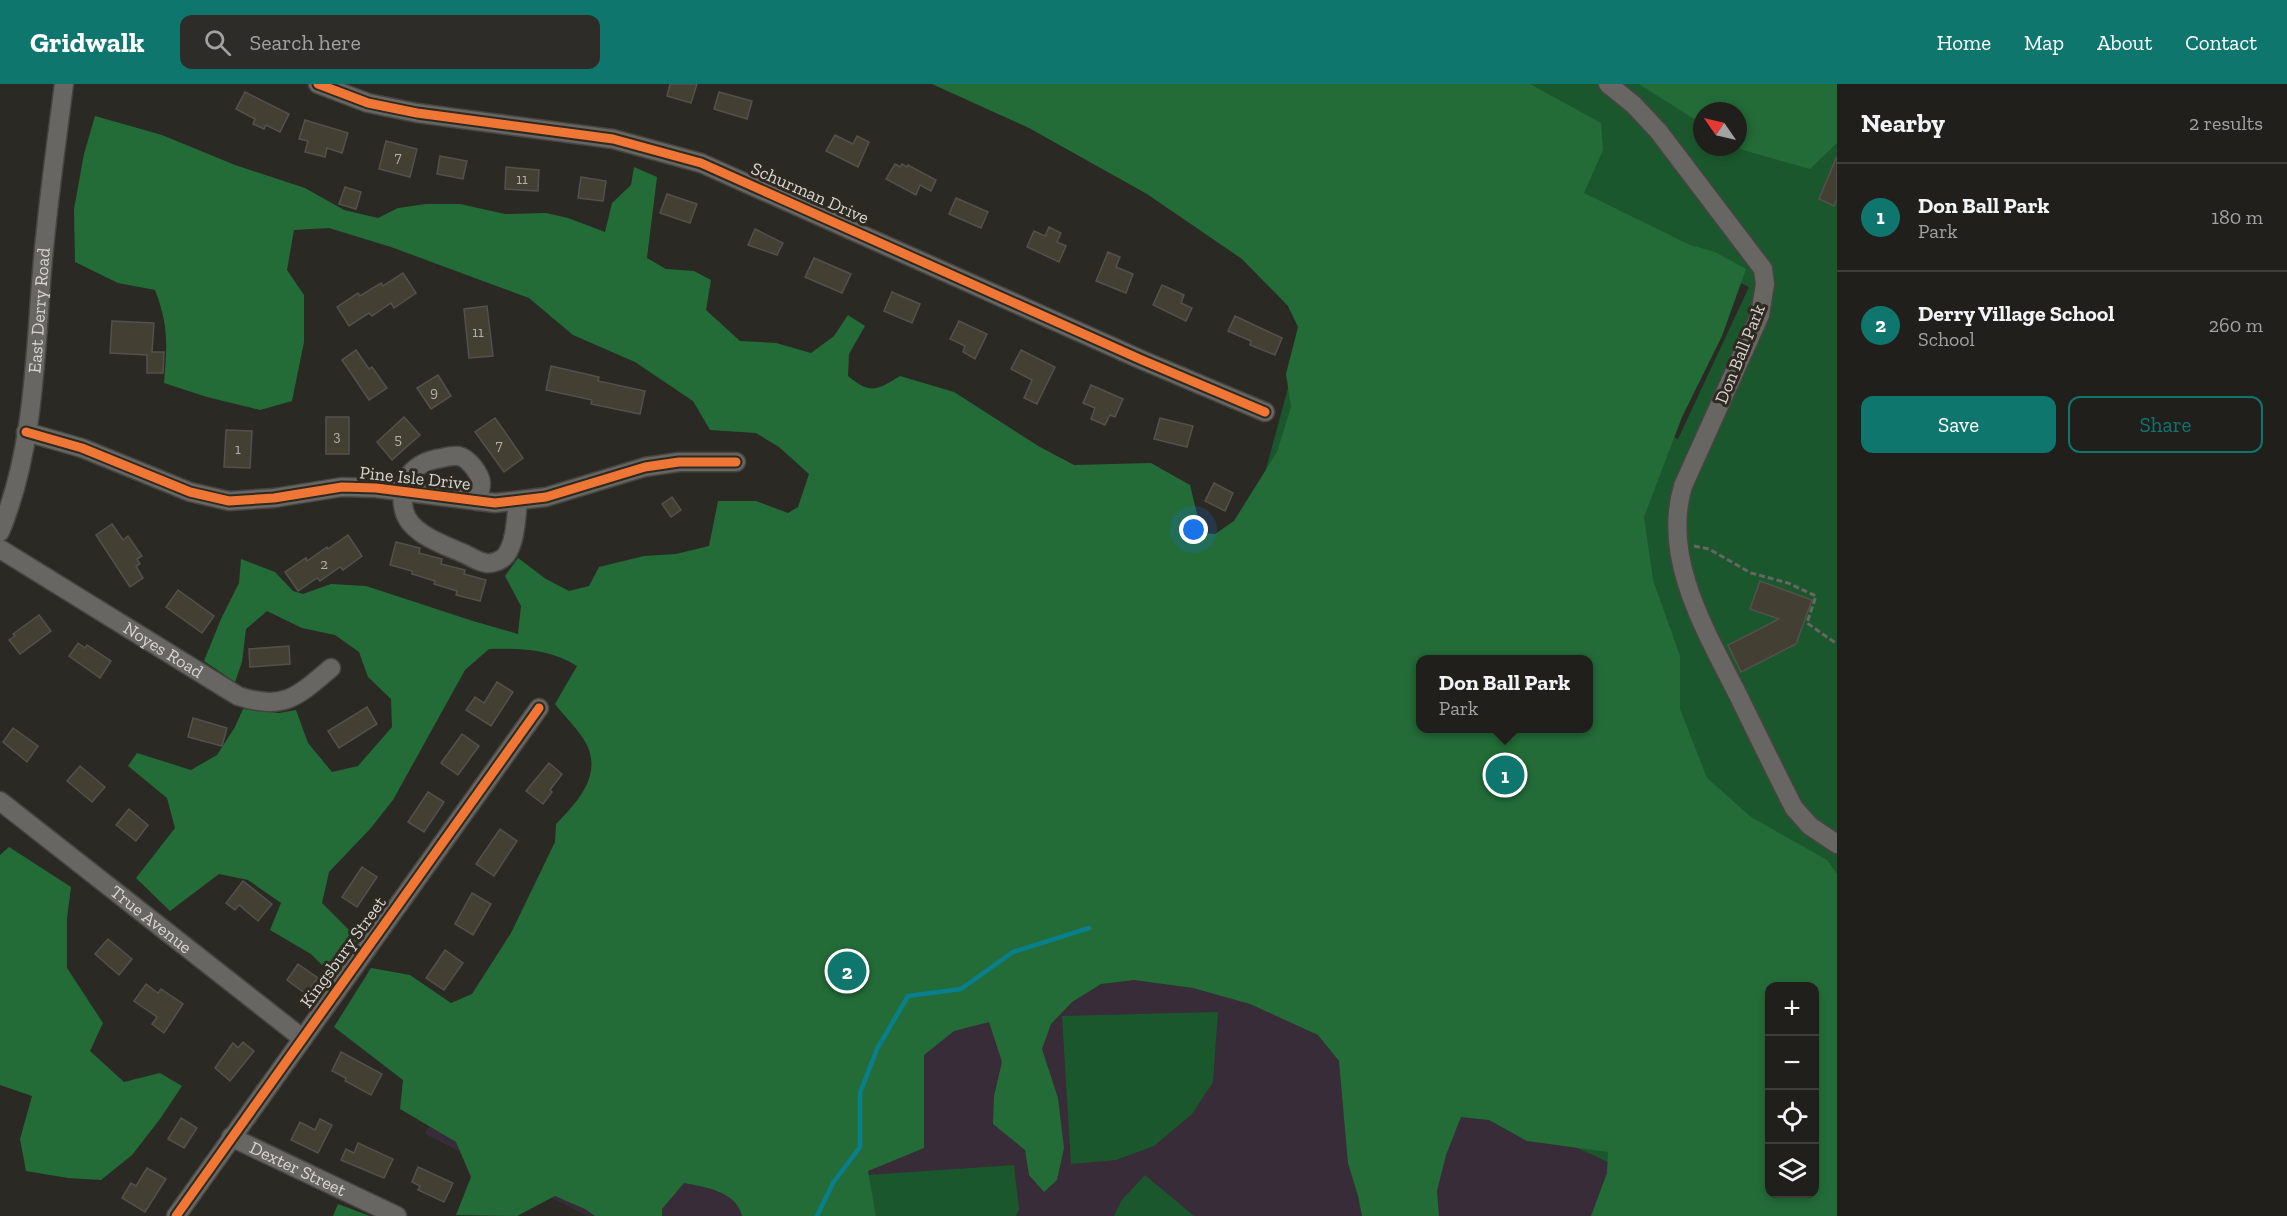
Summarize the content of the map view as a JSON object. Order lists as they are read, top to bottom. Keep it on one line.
{"streets":{"street":["Schurman Drive","East Derry Road","Don Ball Park","Pine Isle Drive","Noyes Road","True Avenue","Kingsbury Street","Dexter Street"]},"crossings":[["East Derry Road","Pine Isle Drive"],["True Avenue","Kingsbury Street"],["Kingsbury Street","Dexter Street"]],"house_numbers":["7","11","11","9","3","5","7","1","2"],"north":"top left","page":{"header":"Gridwalk","search":"Search here","nav":["Home","Map","About","Contact"],"heading":["Nearby","2 results"],"list":[{"mark":"1","name":"Don Ball Park","note":"Park","value":"180 m"},{"mark":"2","name":"Derry Village School","note":"School","value":"260 m"}],"buttons":["Save","Share"],"popup":["Don Ball Park","Park"],"pins":["1","2"],"map_buttons":["+","−"]}}
